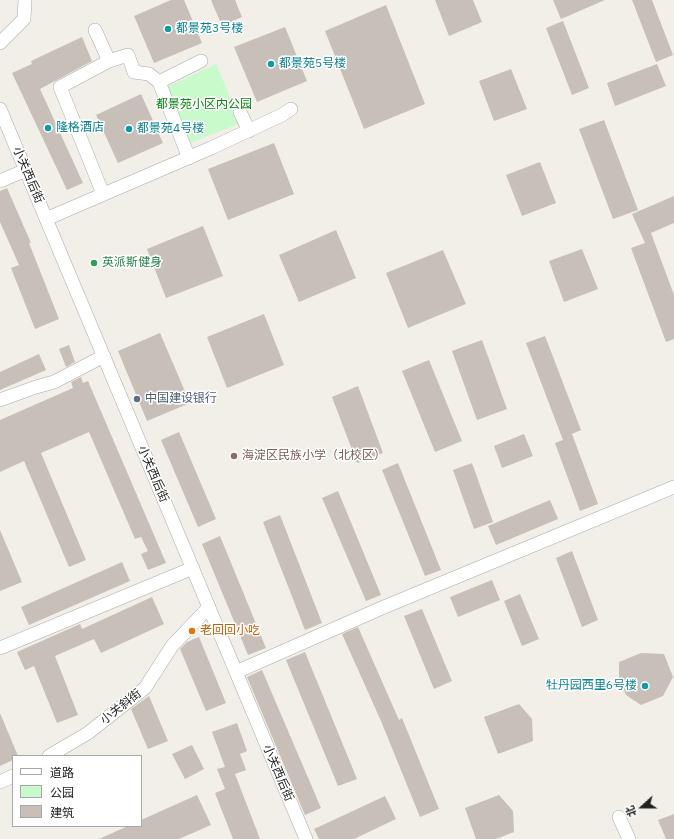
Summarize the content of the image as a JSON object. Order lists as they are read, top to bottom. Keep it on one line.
{"streets":{"street":["小关西后街","小关斜街"]},"crossings":[["小关西后街","小关斜街"]],"parks":["都景苑小区内公园"],"places":["都景苑3号楼","都景苑5号楼","隆格酒店","都景苑4号楼","英派斯健身","中国建设银行","海淀区民族小学（北校区）","老回回小吃","牡丹园西里6号楼"],"legend":["道路","公园","建筑"],"north":"left"}
